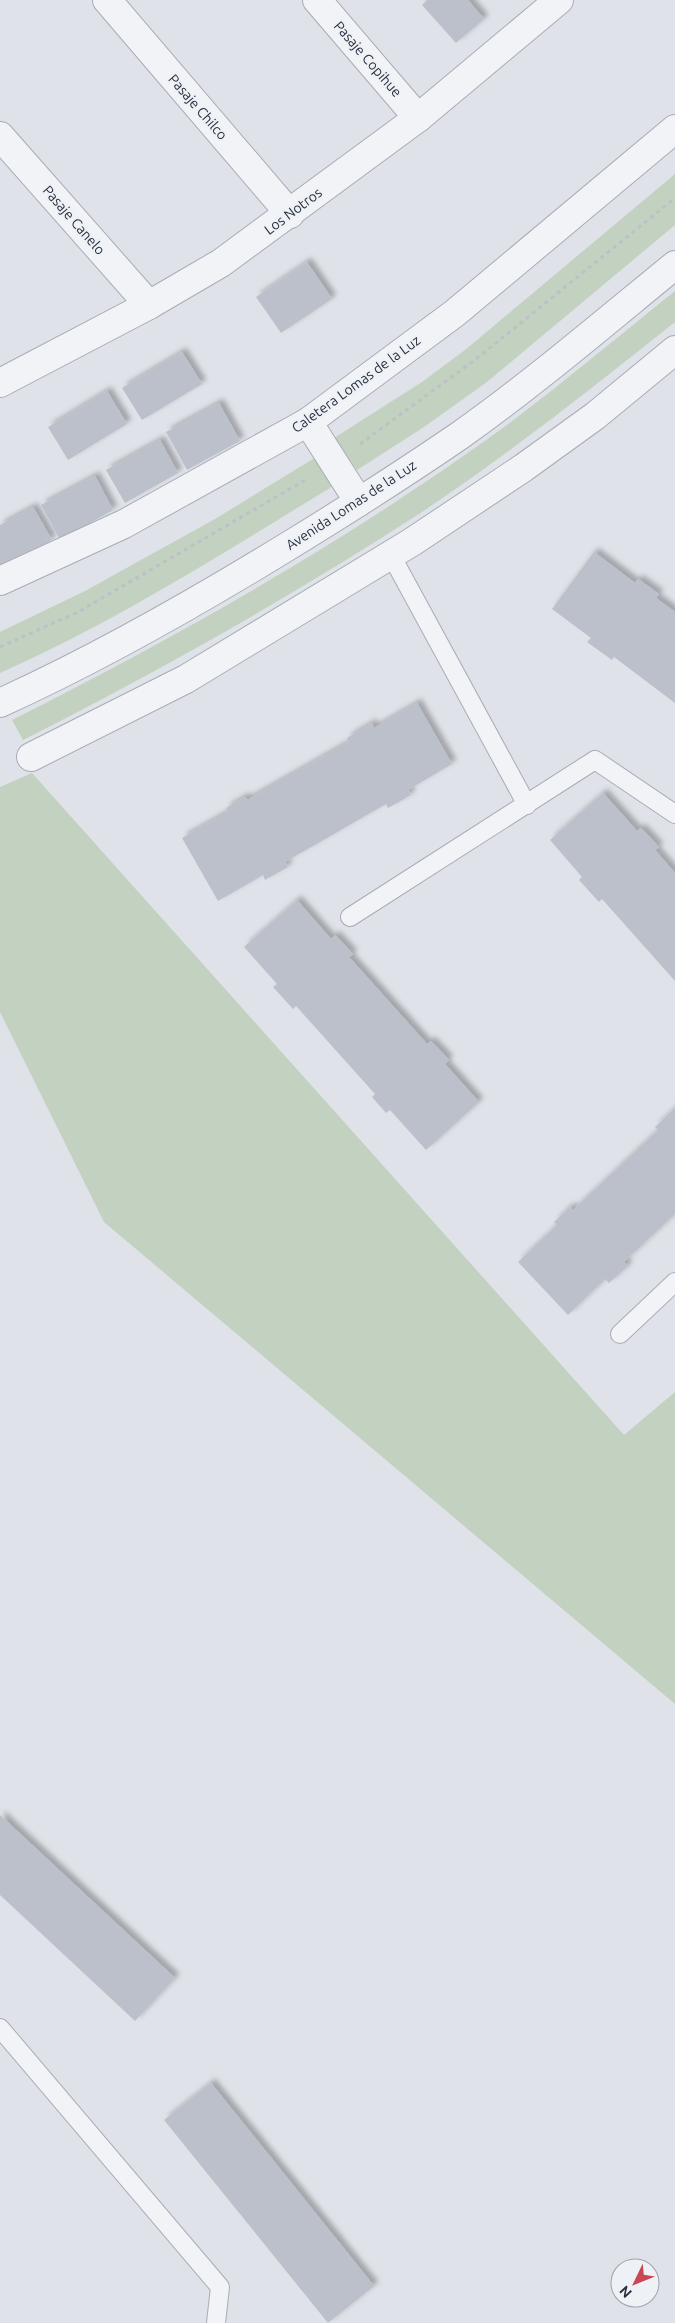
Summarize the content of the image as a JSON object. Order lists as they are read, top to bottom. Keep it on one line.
{"streets":{"street":["Pasaje Copihue","Pasaje Chilco","Los Notros","Pasaje Canelo","Caletera Lomas de la Luz","Avenida Lomas de la Luz"]},"crossings":[["Pasaje Copihue","Los Notros"],["Pasaje Chilco","Los Notros"],["Los Notros","Pasaje Canelo"]],"north":"bottom left"}
